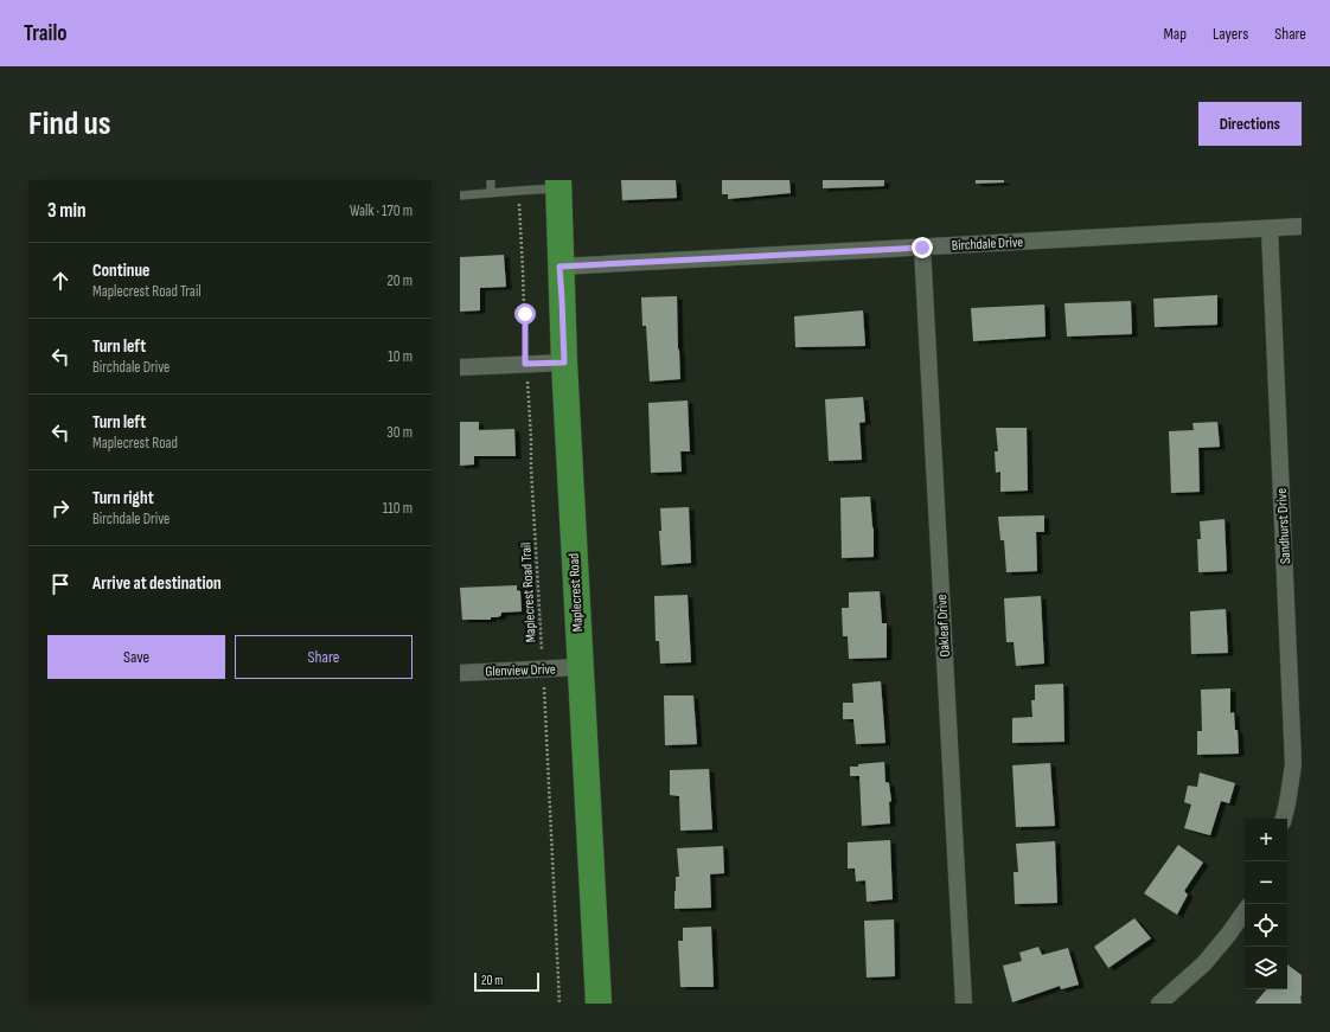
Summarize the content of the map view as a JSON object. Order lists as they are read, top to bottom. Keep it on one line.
{"streets":{"main road":["Maplecrest Road"],"street":["Birchdale Drive","Sandhurst Drive","Oakleaf Drive","Glenview Drive"],"path":["Maplecrest Road Trail"]},"crossings":[["Birchdale Drive","Sandhurst Drive"],["Birchdale Drive","Maplecrest Road"],["Birchdale Drive","Oakleaf Drive"],["Maplecrest Road Trail","Glenview Drive"],["Maplecrest Road","Glenview Drive"]],"scale_bar":"20 m","page":{"header":"Trailo","nav":["Map","Layers","Share"],"buttons":["Directions",["Save","Share"]],"title":"Find us","heading":["3 min","Walk · 170 m"],"list":[["Continue","Maplecrest Road Trail","20 m"],["Turn left","Birchdale Drive","10 m"],["Turn left","Maplecrest Road","30 m"],["Turn right","Birchdale Drive","110 m"],"Arrive at destination"],"map_buttons":["+","−"],"scale":"20 m"}}
